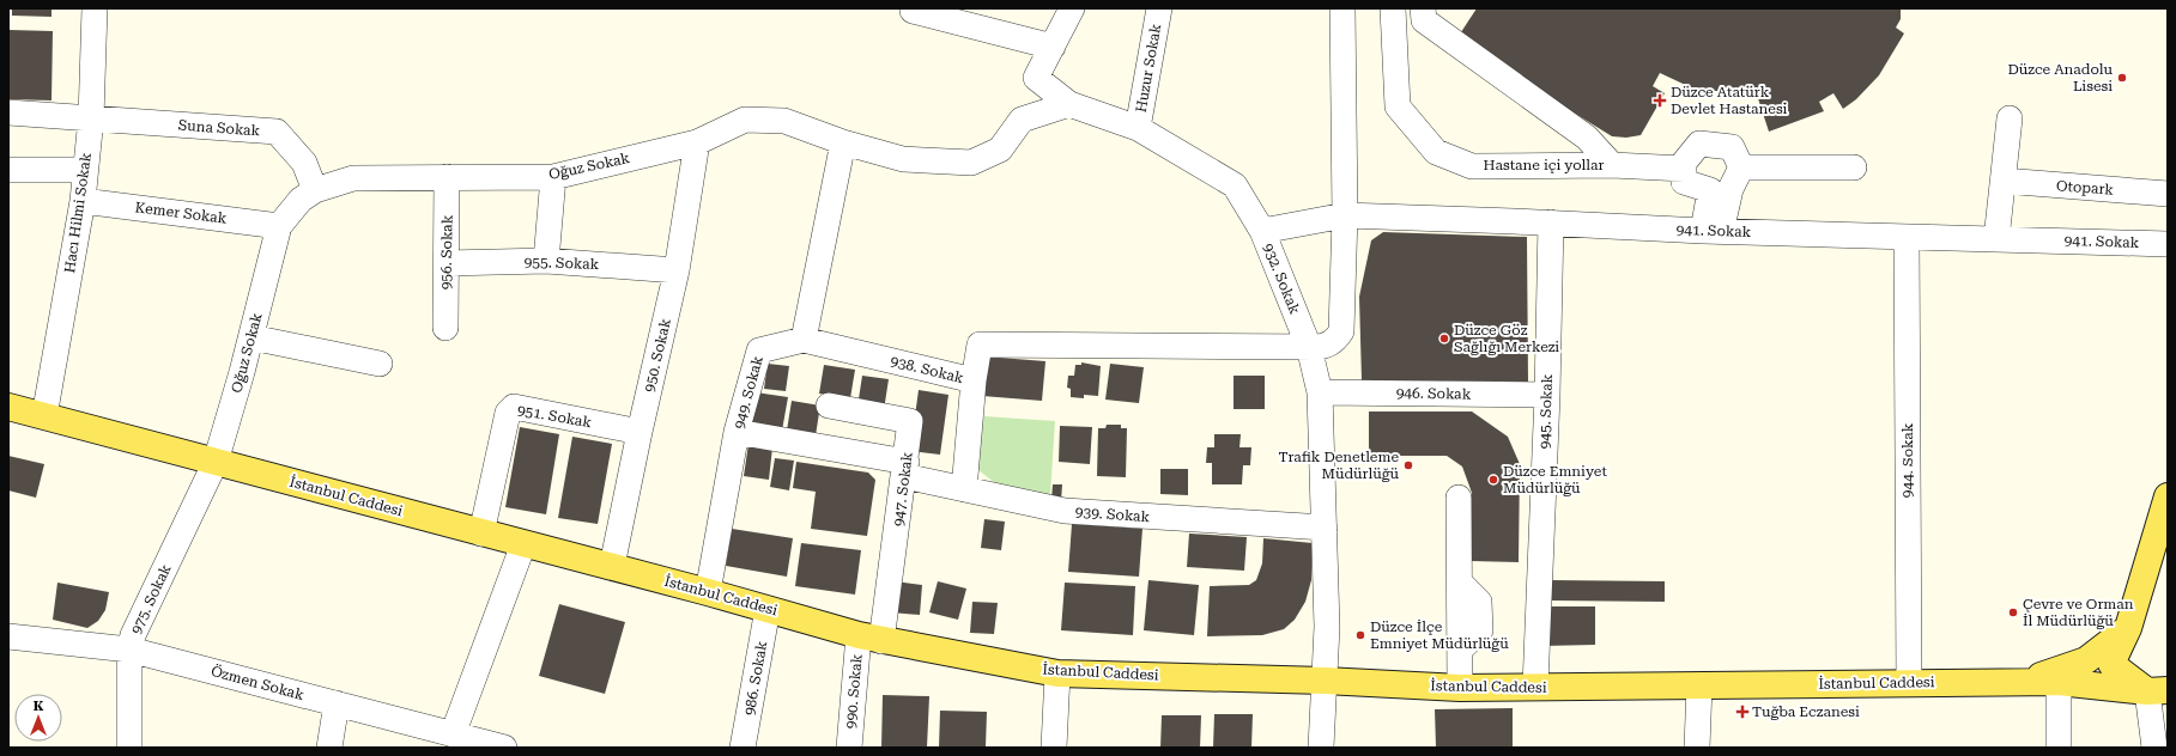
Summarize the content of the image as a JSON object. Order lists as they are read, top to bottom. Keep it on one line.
{"streets":{"main road":["İstanbul Caddesi"],"street":["Huzur Sokak","Suna Sokak","Hastane içi yollar","Oğuz Sokak","Otopark","Hacı Hilmi Sokak","Kemer Sokak","941. Sokak","956. Sokak","955. Sokak","932. Sokak","950. Sokak","938. Sokak","949. Sokak","946. Sokak","945. Sokak","951. Sokak","944. Sokak","947. Sokak","939. Sokak","975. Sokak","986. Sokak","Özmen Sokak","990. Sokak"]},"crossings":[["Huzur Sokak","932. Sokak"],["Suna Sokak","Oğuz Sokak"],["Suna Sokak","Hacı Hilmi Sokak"],["Oğuz Sokak","Kemer Sokak"],["Oğuz Sokak","956. Sokak"],["Oğuz Sokak","932. Sokak"],["Oğuz Sokak","950. Sokak"],["Oğuz Sokak","İstanbul Caddesi"],["Oğuz Sokak","975. Sokak"],["Hacı Hilmi Sokak","Kemer Sokak"],["Hacı Hilmi Sokak","İstanbul Caddesi"],["941. Sokak","932. Sokak"],["941. Sokak","945. Sokak"],["941. Sokak","944. Sokak"],["956. Sokak","955. Sokak"],["955. Sokak","950. Sokak"],["932. Sokak","946. Sokak"],["932. Sokak","İstanbul Caddesi"],["932. Sokak","939. Sokak"],["950. Sokak","951. Sokak"],["950. Sokak","İstanbul Caddesi"],["938. Sokak","949. Sokak"],["938. Sokak","939. Sokak"],["949. Sokak","İstanbul Caddesi"],["949. Sokak","939. Sokak"],["946. Sokak","945. Sokak"],["945. Sokak","İstanbul Caddesi"],["951. Sokak","İstanbul Caddesi"],["944. Sokak","İstanbul Caddesi"],["947. Sokak","İstanbul Caddesi"],["947. Sokak","939. Sokak"],["947. Sokak","990. Sokak"],["İstanbul Caddesi","975. Sokak"],["İstanbul Caddesi","986. Sokak"],["İstanbul Caddesi","990. Sokak"],["975. Sokak","Özmen Sokak"]],"places":{"other":["Düzce Anadolu Lisesi","Düzce Göz Sağlığı Merkezi","Trafik Denetleme Müdürlüğü","Düzce Emniyet Müdürlüğü","Çevre ve Orman İl Müdürlüğü","Düzce İlçe Emniyet Müdürlüğü"],"health":["Düzce Atatürk Devlet Hastanesi","Tuğba Eczanesi"]},"north":"top"}
